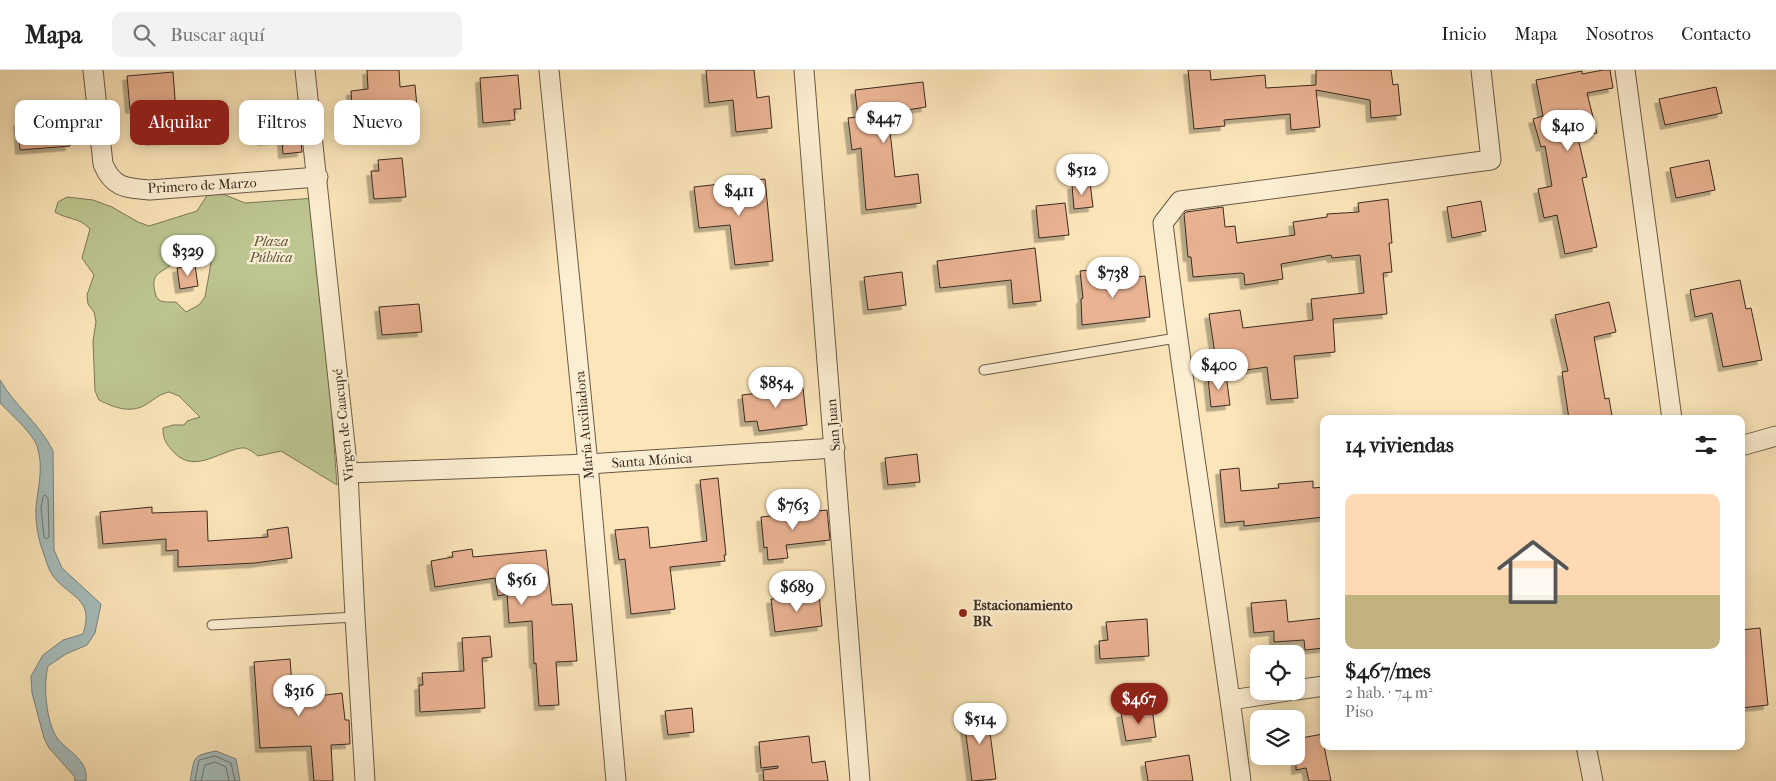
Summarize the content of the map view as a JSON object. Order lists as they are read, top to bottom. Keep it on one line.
{"streets":{"street":["Primero de Marzo","Virgen de Caacupé","María Auxiliadora","San Juan","Santa Mónica"]},"crossings":[["Primero de Marzo","Virgen de Caacupé"],["Virgen de Caacupé","Santa Mónica"],["María Auxiliadora","Santa Mónica"],["San Juan","Santa Mónica"]],"parks":["Plaza Pública"],"places":["Estacionamiento BR"],"page":{"header":"Mapa","search":"Buscar aquí","nav":["Inicio","Mapa","Nosotros","Contacto"],"chip":["Comprar","Alquilar","Filtros","Nuevo"],"price":["$447","$410","$512","$411","$329","$738","$400","$854","$763","$561","$689","$316","$467","$514"],"heading":"14 viviendas","list":[{"name":"$467/mes","note":"2 hab. · 74 m² · Piso"}]}}
